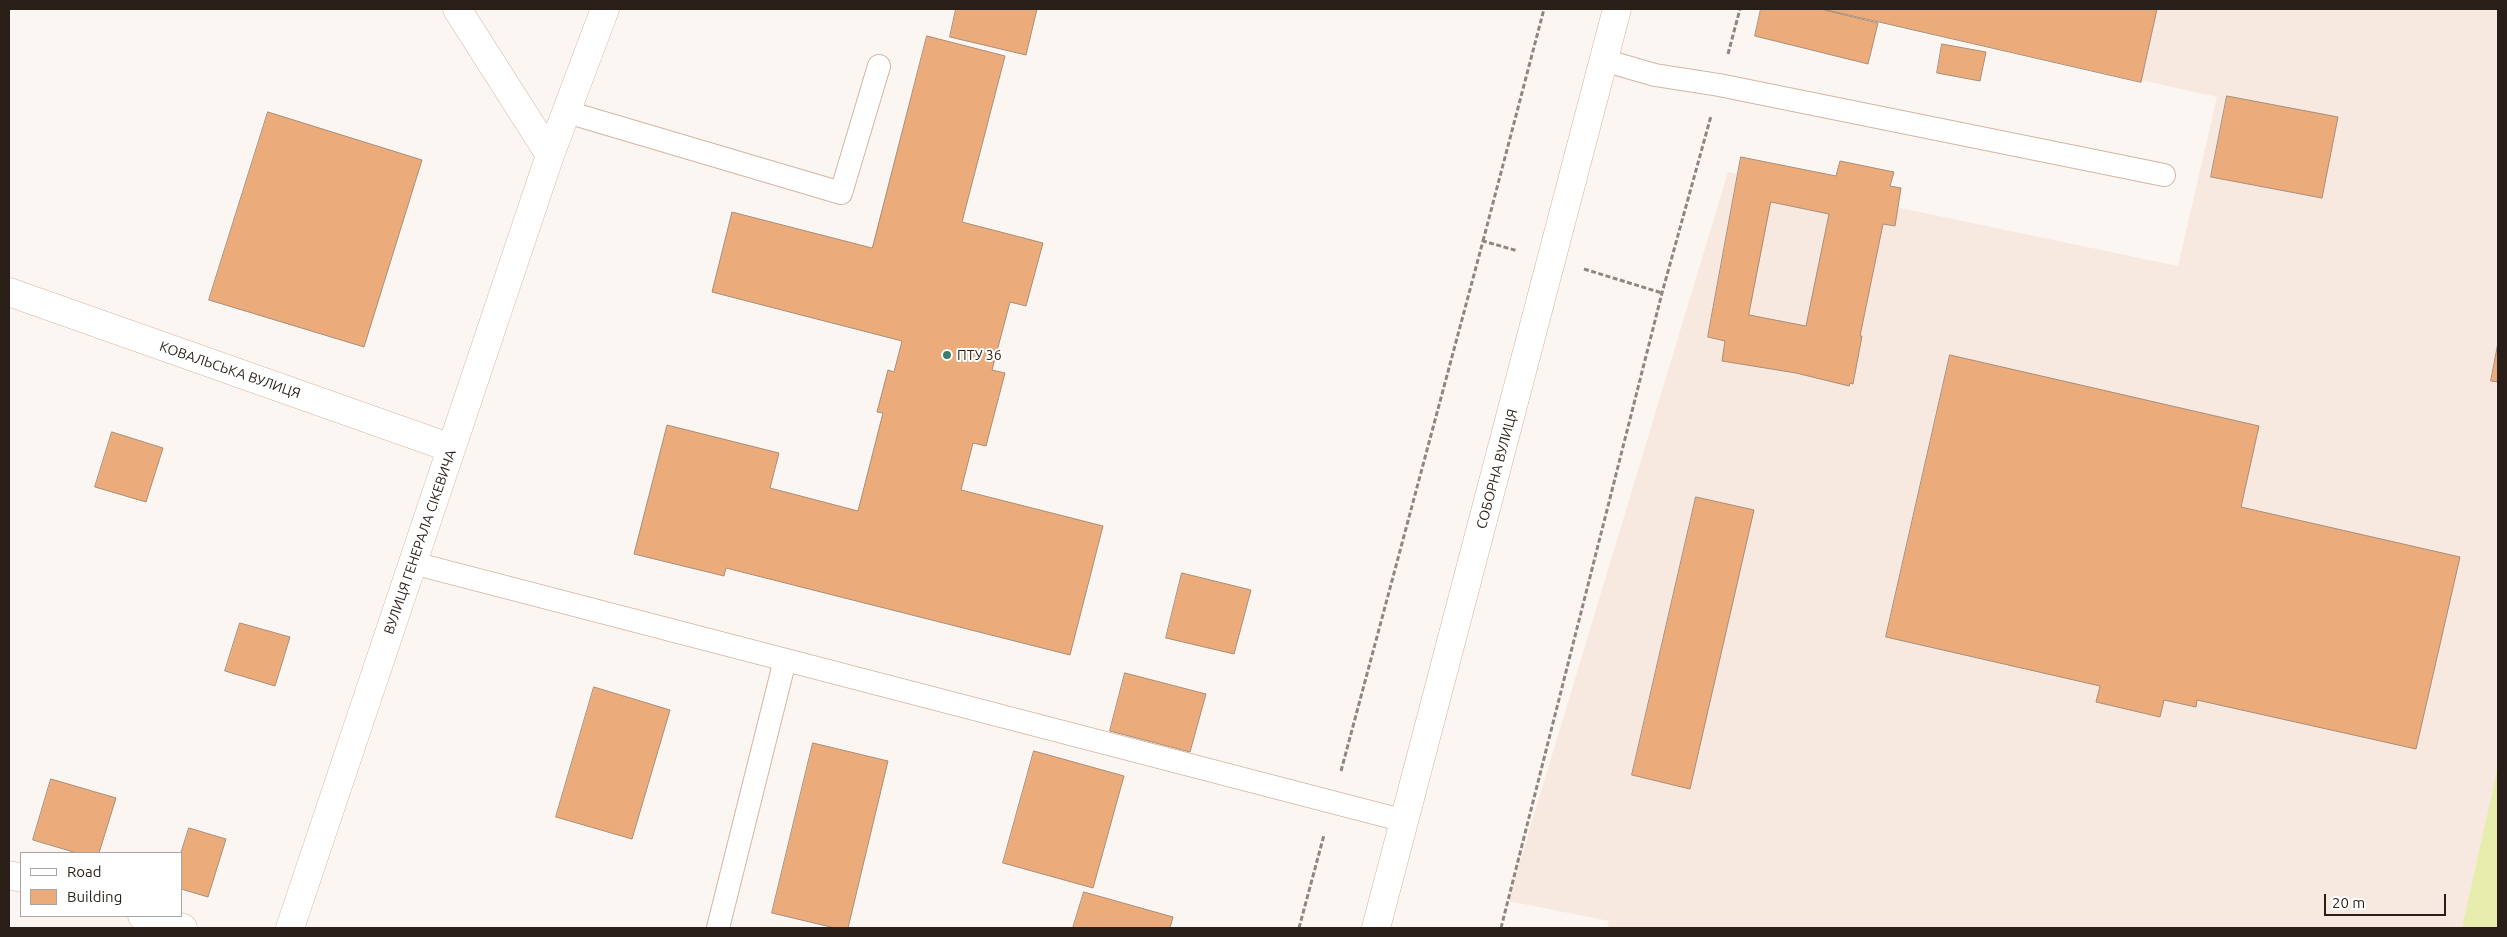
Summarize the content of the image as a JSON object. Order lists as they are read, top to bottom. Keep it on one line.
{"streets":{"street":["КОВАЛЬСЬКА ВУЛИЦЯ","СОБОРНА ВУЛИЦЯ","ВУЛИЦЯ ГЕНЕРАЛА СІКЕВИЧА"]},"crossings":[["КОВАЛЬСЬКА ВУЛИЦЯ","ВУЛИЦЯ ГЕНЕРАЛА СІКЕВИЧА"]],"places":["ПТУ 36"],"legend":["Road","Building"],"scale_bar":"20 m"}
